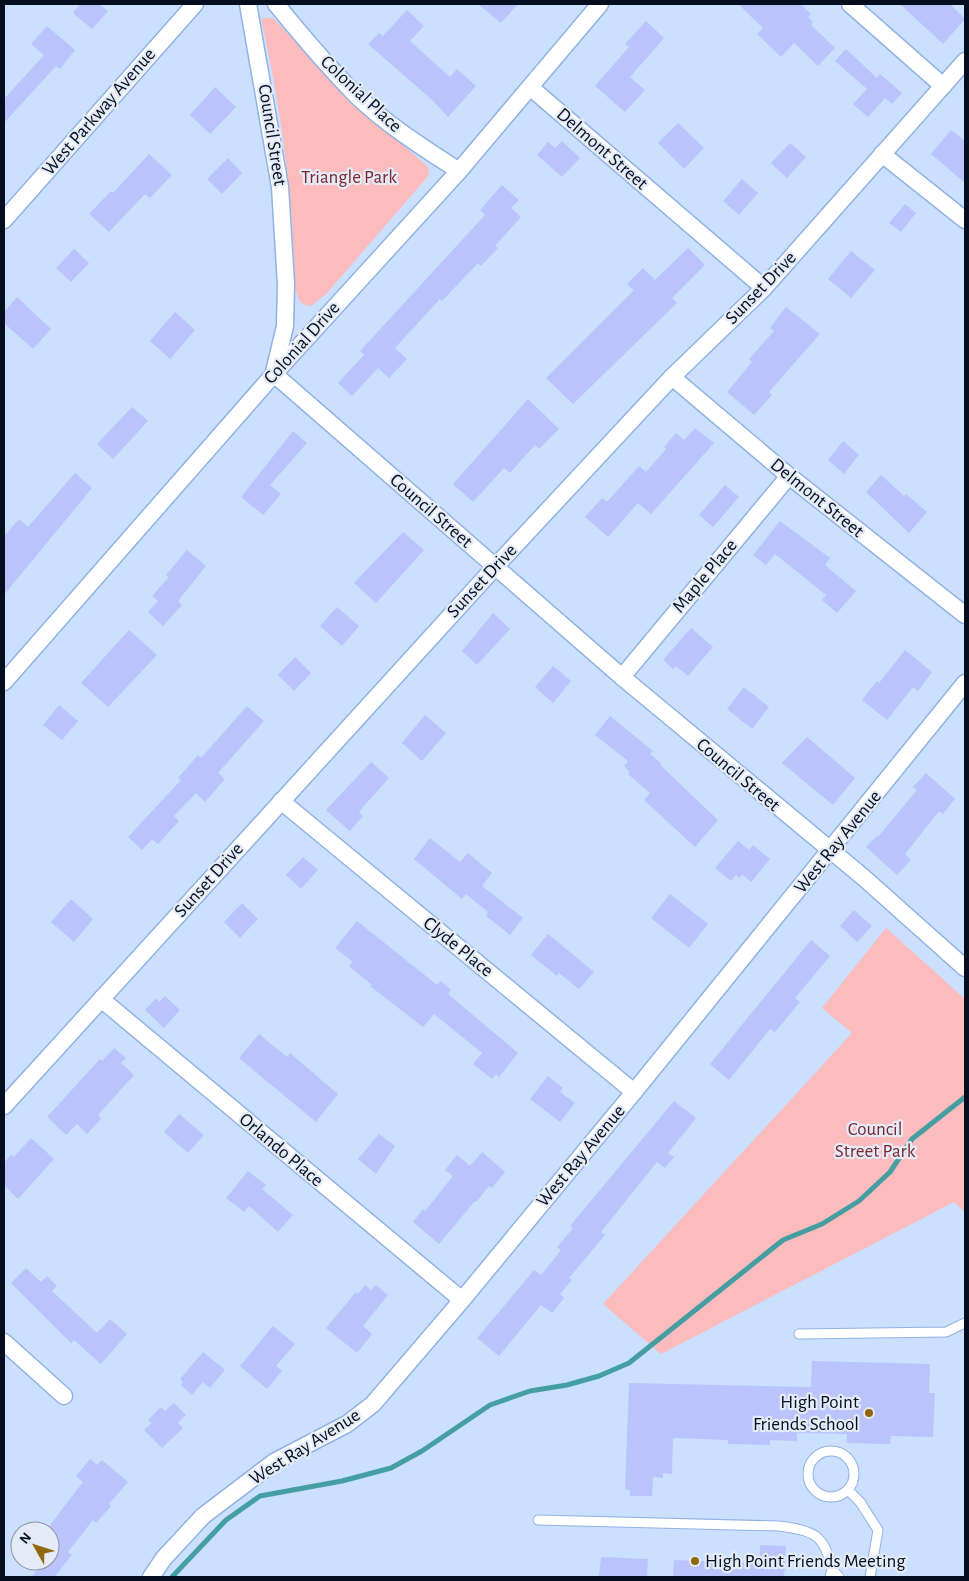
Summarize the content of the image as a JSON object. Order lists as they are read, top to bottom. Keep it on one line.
{"streets":{"street":["Colonial Place","West Parkway Avenue","Council Street","Delmont Street","Sunset Drive","Colonial Drive","Maple Place","West Ray Avenue","Clyde Place","Orlando Place"]},"crossings":[["Colonial Place","Colonial Drive"],["Council Street","Sunset Drive"],["Council Street","Colonial Drive"],["Council Street","Maple Place"],["Council Street","West Ray Avenue"],["Delmont Street","Sunset Drive"],["Delmont Street","Colonial Drive"],["Delmont Street","Maple Place"],["Sunset Drive","Clyde Place"],["Sunset Drive","Orlando Place"],["West Ray Avenue","Clyde Place"],["West Ray Avenue","Orlando Place"]],"parks":["Triangle Park","Council Street Park"],"places":["High Point Friends School","High Point Friends Meeting"],"north":"top left"}
